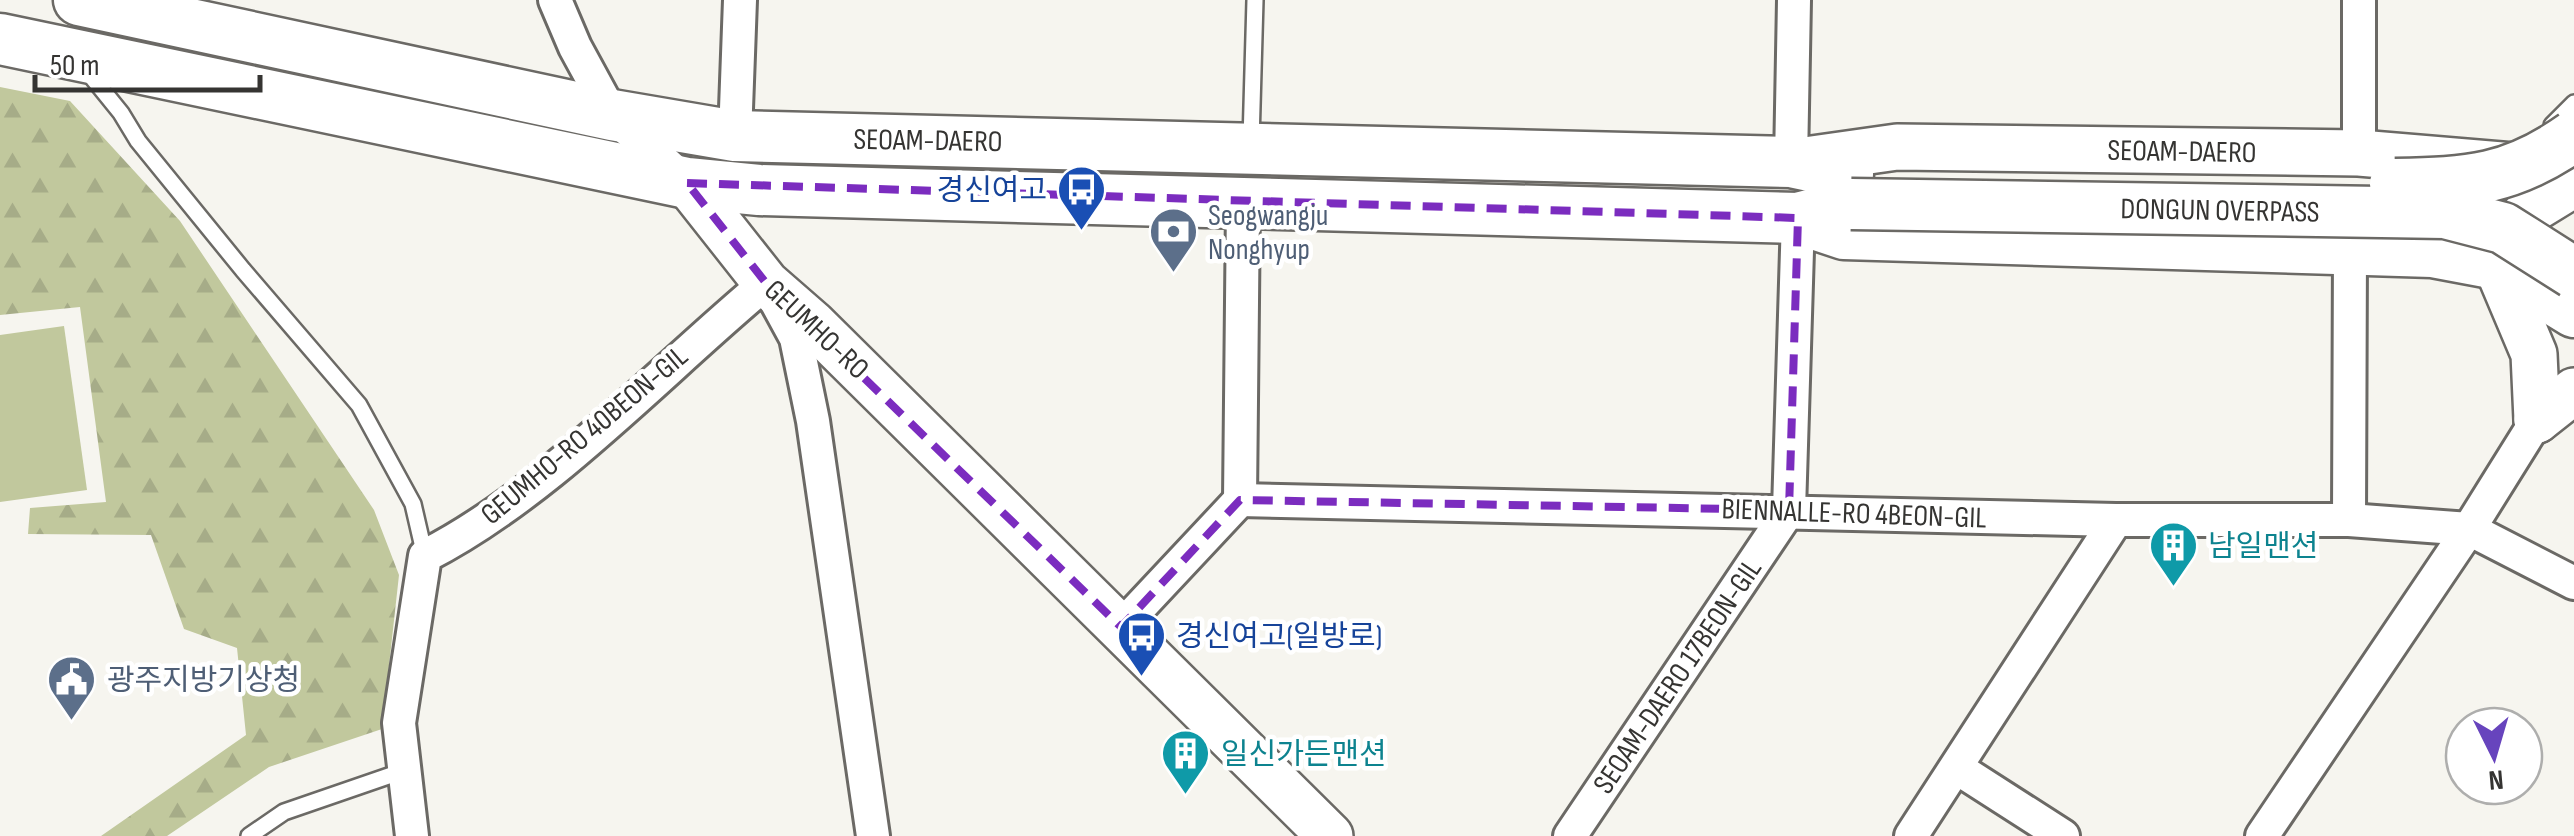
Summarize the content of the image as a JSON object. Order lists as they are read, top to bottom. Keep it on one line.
{"streets":{"main road":["SEOAM-DAERO","DONGUN OVERPASS"],"street":["GEUMHO-RO","GEUMHO-RO 40BEON-GIL","BIENNALLE-RO 4BEON-GIL","SEOAM-DAERO 17BEON-GIL"]},"crossings":[["SEOAM-DAERO","DONGUN OVERPASS"],["SEOAM-DAERO","GEUMHO-RO"],["GEUMHO-RO","GEUMHO-RO 40BEON-GIL"],["BIENNALLE-RO 4BEON-GIL","SEOAM-DAERO 17BEON-GIL"]],"places":{"bus stop":["경신여고","경신여고(일방로)"],"bank":["Seogwangju Nonghyup"],"building":["남일맨션","일신가든맨션"],"public building":["광주지방기상청"]},"scale_bar":"50 m","north":"bottom"}
